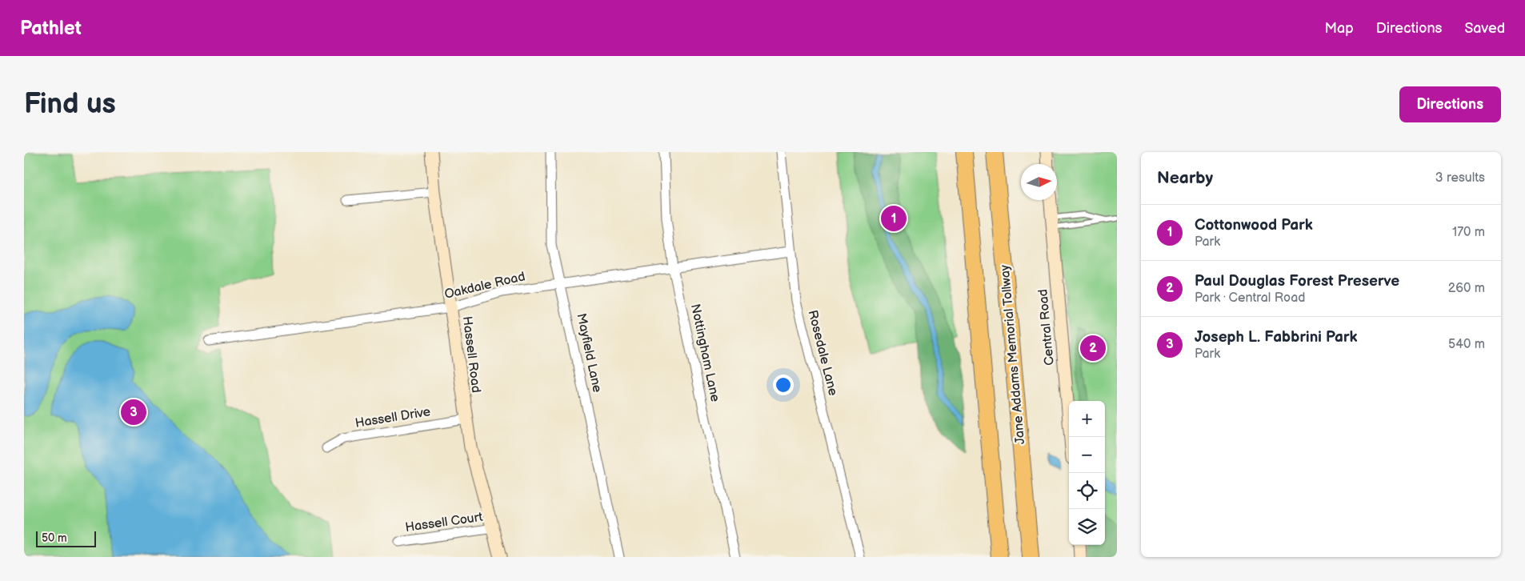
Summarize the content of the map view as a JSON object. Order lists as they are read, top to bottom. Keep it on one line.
{"streets":{"highway":["Jane Addams Memorial Tollway"],"street":["Oakdale Road","Central Road","Mayfield Lane","Nottingham Lane","Rosedale Lane","Hassell Road","Hassell Drive","Hassell Court"]},"crossings":[["Oakdale Road","Mayfield Lane"],["Oakdale Road","Nottingham Lane"],["Oakdale Road","Rosedale Lane"],["Oakdale Road","Hassell Road"],["Hassell Road","Hassell Drive"],["Hassell Road","Hassell Court"]],"scale_bar":"50 m","north":"right","page":{"header":"Pathlet","nav":["Map","Directions","Saved"],"buttons":"Directions","title":"Find us","heading":["Nearby","3 results"],"pins":["1","2","3"],"list":[{"mark":"1","name":"Cottonwood Park","note":"Park","value":"170 m"},{"mark":"2","name":"Paul Douglas Forest Preserve","note":"Park · Central Road","value":"260 m"},{"mark":"3","name":"Joseph L. Fabbrini Park","note":"Park","value":"540 m"}],"map_buttons":["+","−"],"scale":"50 m"}}
